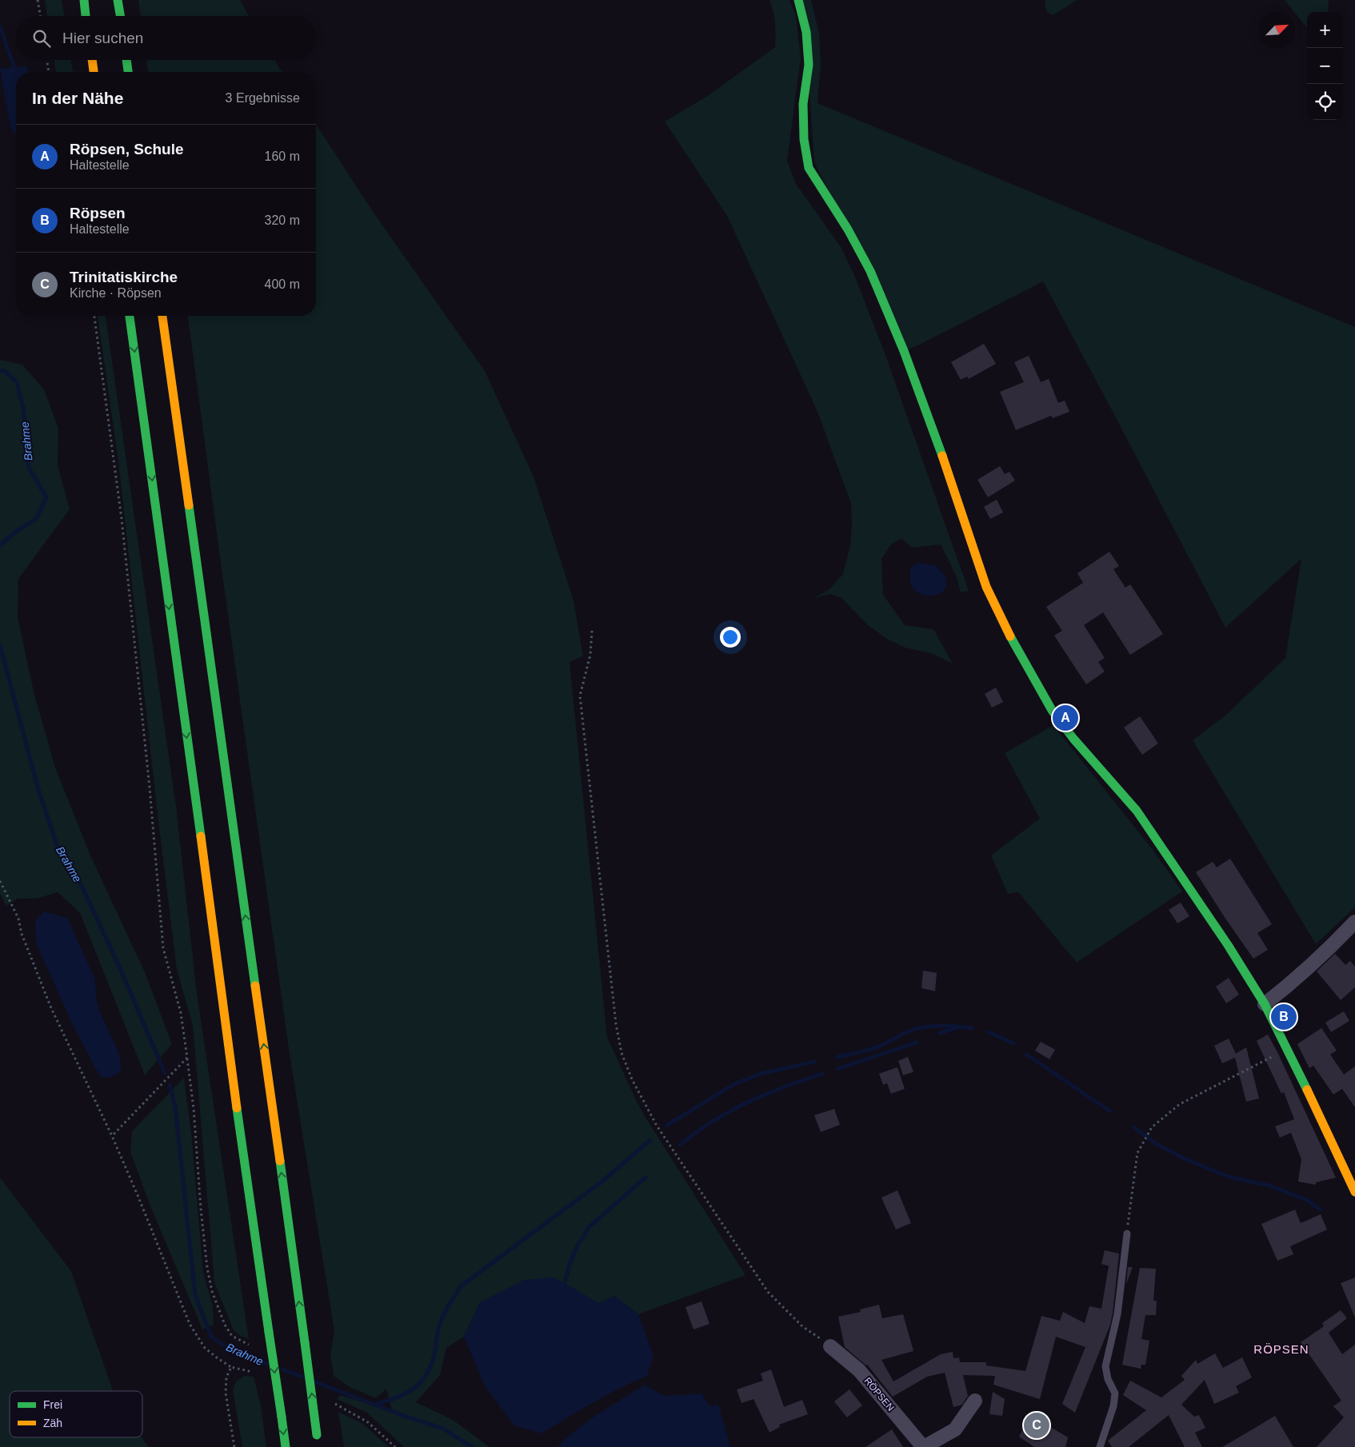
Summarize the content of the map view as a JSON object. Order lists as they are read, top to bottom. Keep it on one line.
{"streets":{"street":["RÖPSEN"]},"districts":["RÖPSEN"],"water":["Brahme"],"legend":["Frei","Zäh"],"north":"top right","page":{"map_buttons":["+","−"],"search":"Hier suchen","heading":["In der Nähe","3 Ergebnisse"],"list":[{"mark":"A","name":"Röpsen, Schule","note":"Haltestelle","value":"160 m"},{"mark":"B","name":"Röpsen","note":"Haltestelle","value":"320 m"},{"mark":"C","name":"Trinitatiskirche","note":"Kirche · Röpsen","value":"400 m"}],"pins":["A","B","C"]}}
